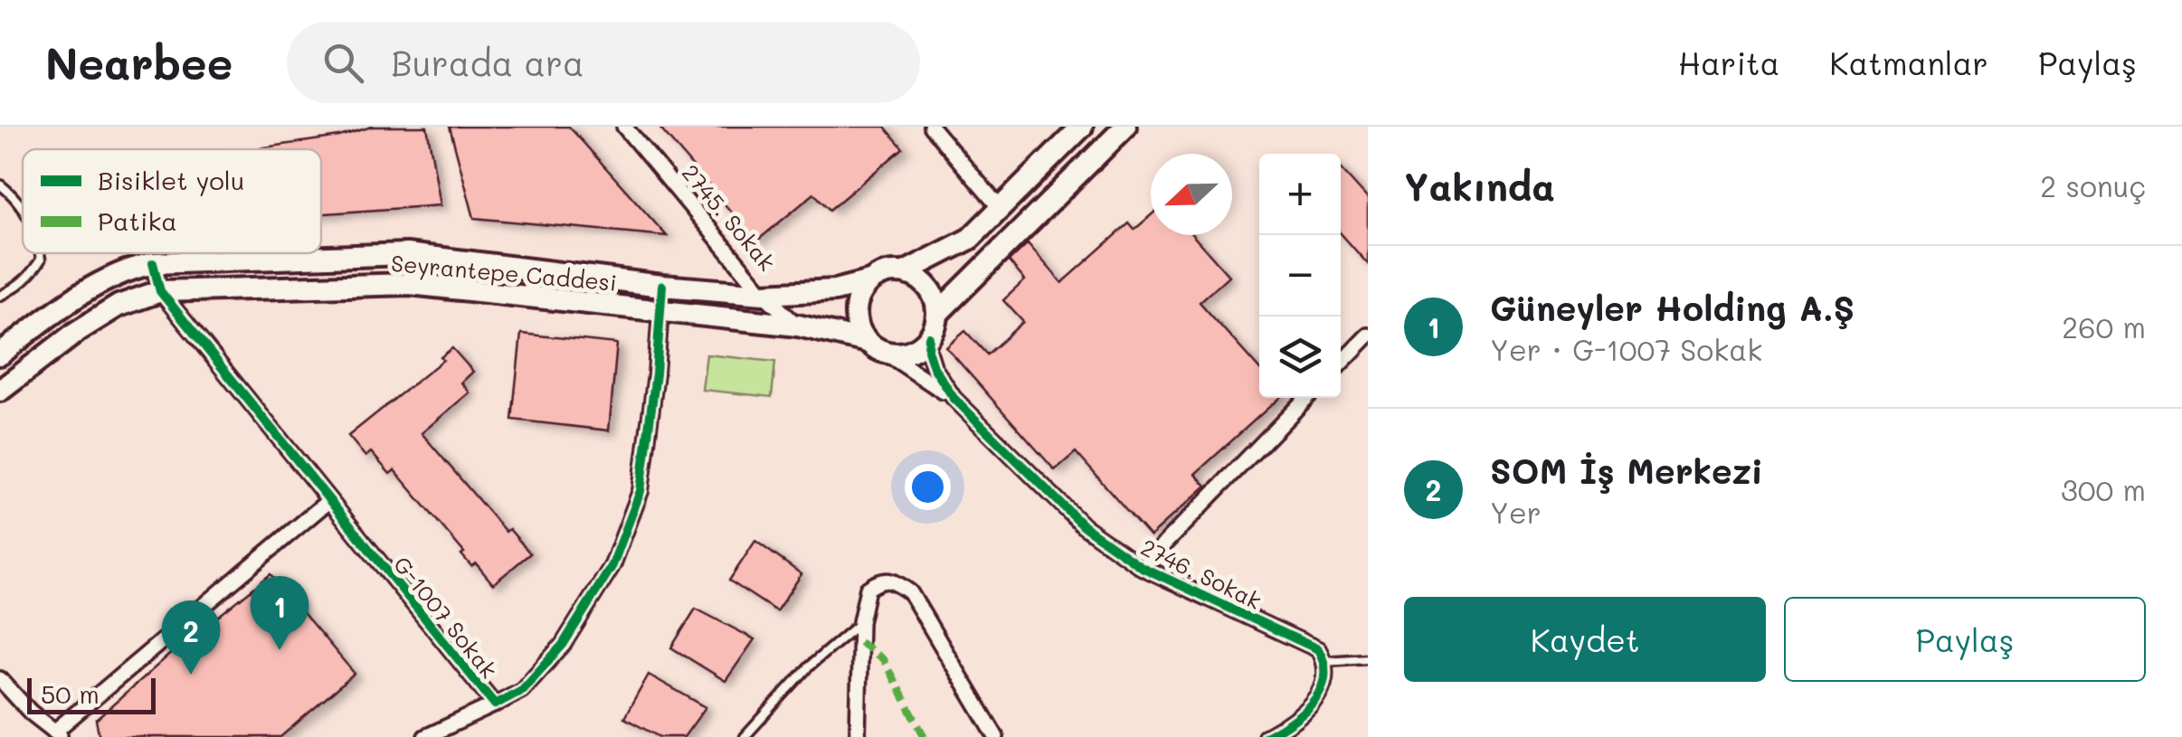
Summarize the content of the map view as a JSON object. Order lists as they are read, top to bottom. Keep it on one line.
{"streets":{"main road":["Seyrantepe Caddesi"],"street":["2745. Sokak","2746. Sokak","G-1007 Sokak"]},"crossings":[["2745. Sokak","Seyrantepe Caddesi"],["Seyrantepe Caddesi","G-1007 Sokak"]],"legend":["Bisiklet yolu","Patika"],"scale_bar":"50 m","north":"left","page":{"header":"Nearbee","search":"Burada ara","nav":["Harita","Katmanlar","Paylaş"],"heading":["Yakında","2 sonuç"],"map_buttons":["+","−"],"list":[{"mark":"1","name":"Güneyler Holding A.Ş","note":"Yer · G-1007 Sokak","value":"260 m"},{"mark":"2","name":"SOM İş Merkezi","note":"Yer","value":"300 m"}],"buttons":["Kaydet","Paylaş"],"pins":["1","2"],"scale":"50 m"}}
